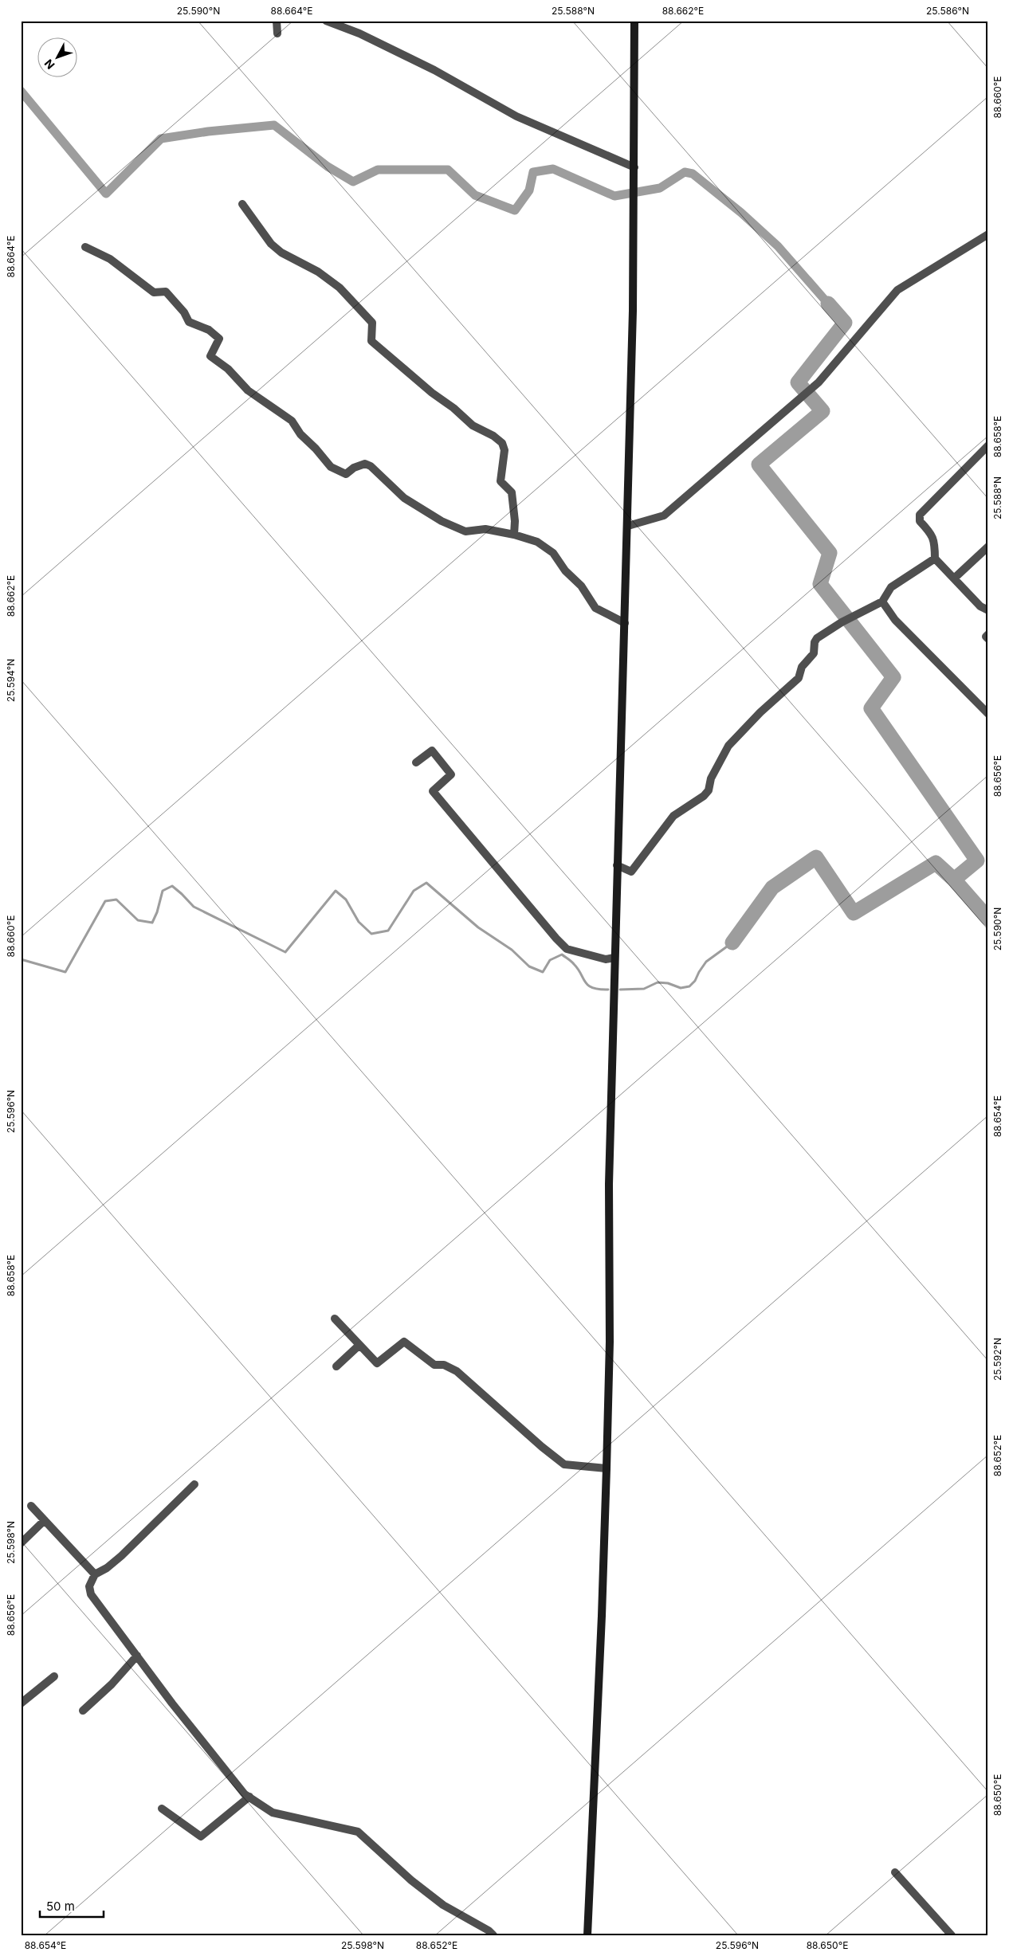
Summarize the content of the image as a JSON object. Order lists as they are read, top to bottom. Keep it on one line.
{"scale_bar":"50 m","north":"bottom left","coordinates":["25.590°N","88.664°E","25.588°N","88.662°E","25.586°N","88.660°E","88.658°E","25.594°N","88.656°E","25.596°N","88.654°E","25.592°N","88.652°E","25.598°N","88.650°E"]}
